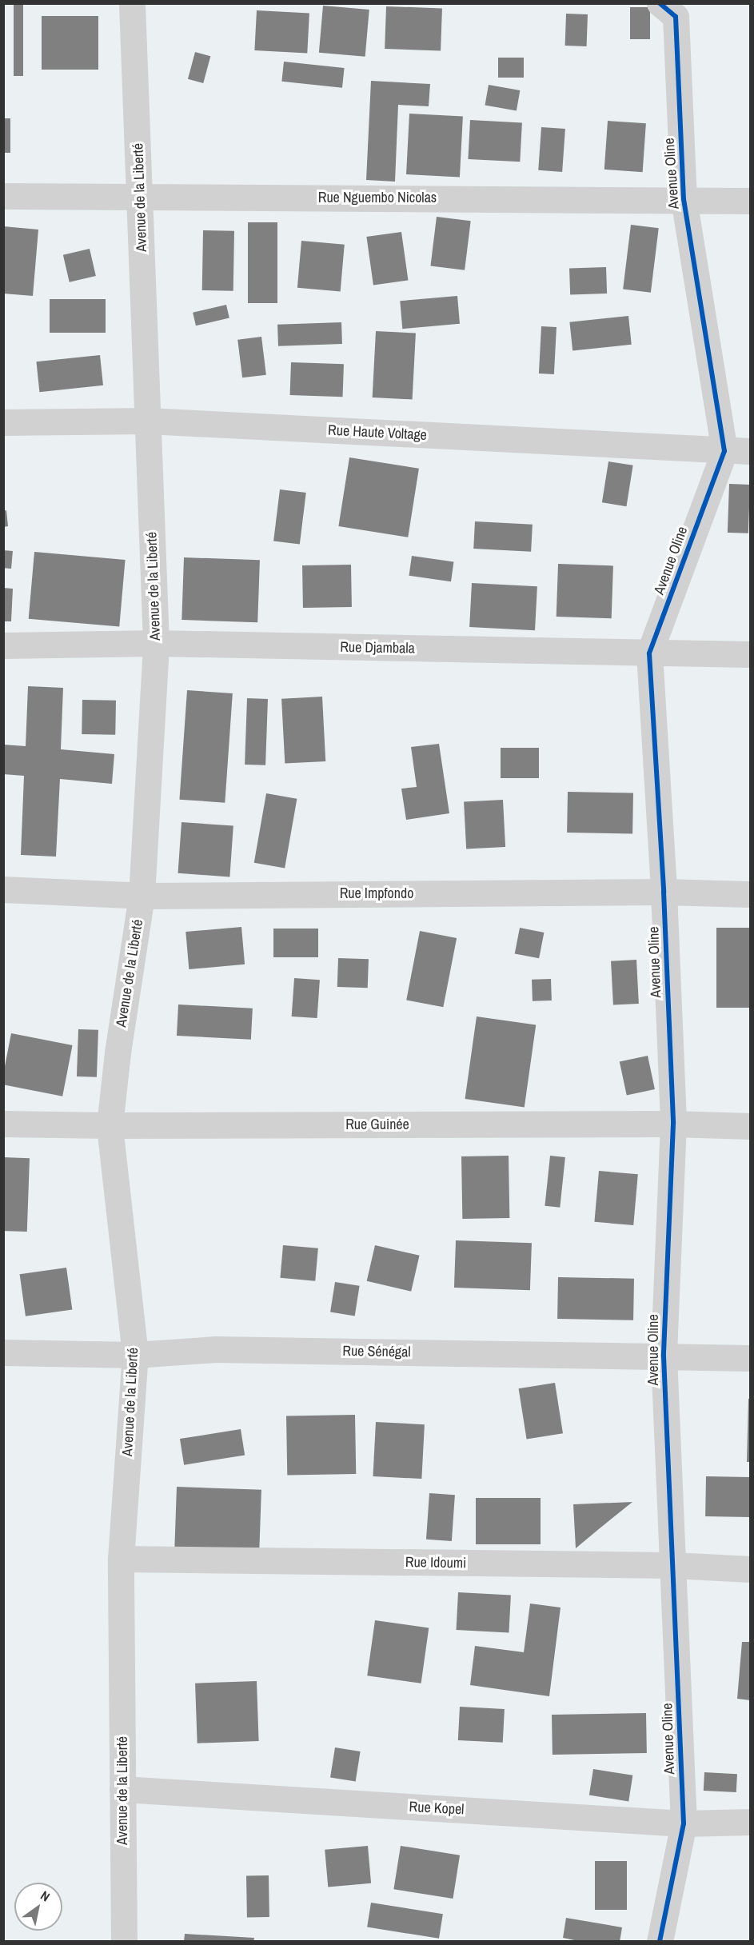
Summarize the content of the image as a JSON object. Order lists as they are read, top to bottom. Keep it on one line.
{"streets":{"street":["Avenue Oline","Avenue de la Liberté","Rue Nguembo Nicolas","Rue Haute Voltage","Rue Djambala","Rue Impfondo","Rue Guinée","Rue Sénégal","Rue Idoumi","Rue Kopel"]},"crossings":[["Avenue Oline","Rue Nguembo Nicolas"],["Avenue Oline","Rue Haute Voltage"],["Avenue Oline","Rue Djambala"],["Avenue Oline","Rue Impfondo"],["Avenue Oline","Rue Guinée"],["Avenue Oline","Rue Sénégal"],["Avenue Oline","Rue Idoumi"],["Avenue Oline","Rue Kopel"],["Avenue de la Liberté","Rue Nguembo Nicolas"],["Avenue de la Liberté","Rue Haute Voltage"],["Avenue de la Liberté","Rue Djambala"],["Avenue de la Liberté","Rue Impfondo"],["Avenue de la Liberté","Rue Guinée"],["Avenue de la Liberté","Rue Sénégal"],["Avenue de la Liberté","Rue Idoumi"],["Avenue de la Liberté","Rue Kopel"]],"north":"top right"}
